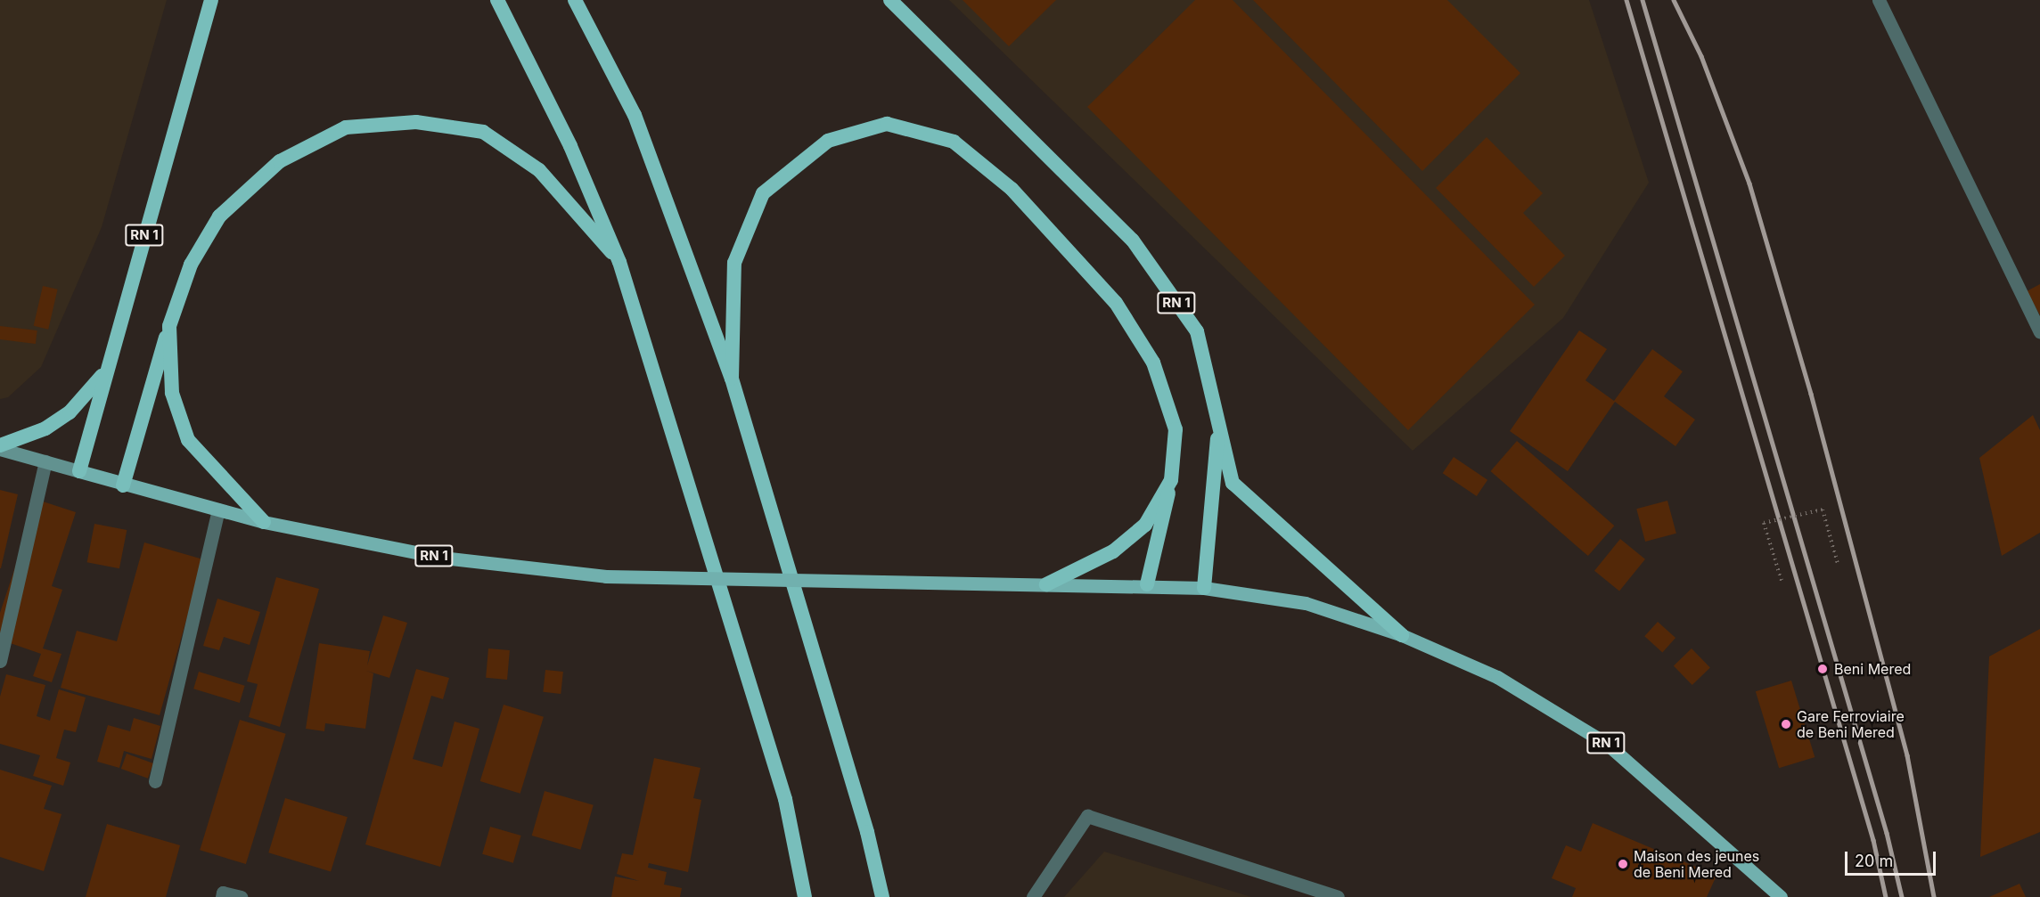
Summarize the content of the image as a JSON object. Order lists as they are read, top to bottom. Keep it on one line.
{"streets":{"highway":["RN 1"]},"places":["Beni Mered","Gare Ferroviaire de Beni Mered","Maison des jeunes de Beni Mered"],"scale_bar":"20 m"}
